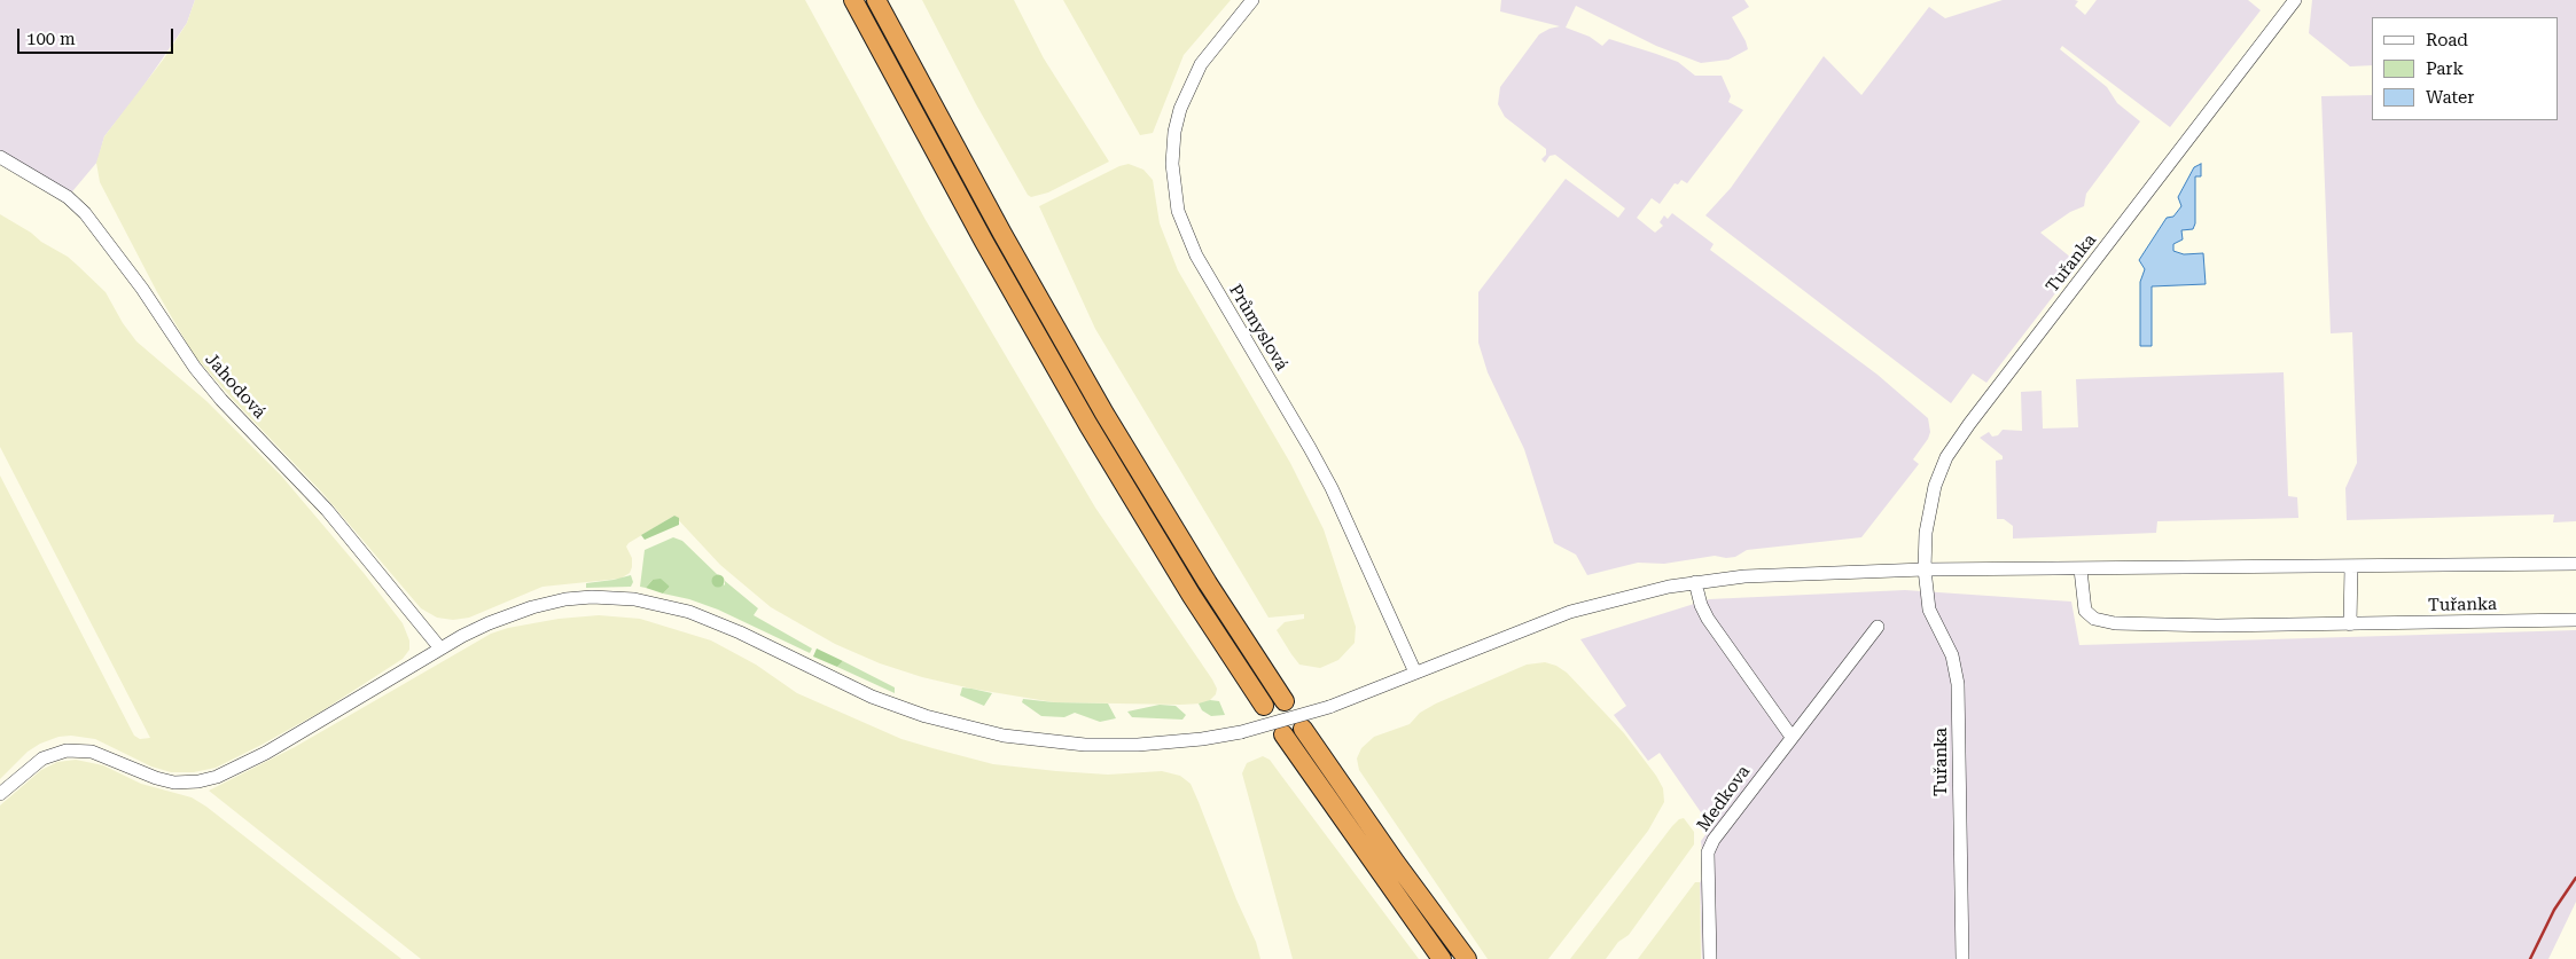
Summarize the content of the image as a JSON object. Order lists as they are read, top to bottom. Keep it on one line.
{"streets":{"street":["Tuřanka","Průmyslová","Jahodová","Medkova"]},"legend":["Road","Park","Water"],"scale_bar":"100 m"}
